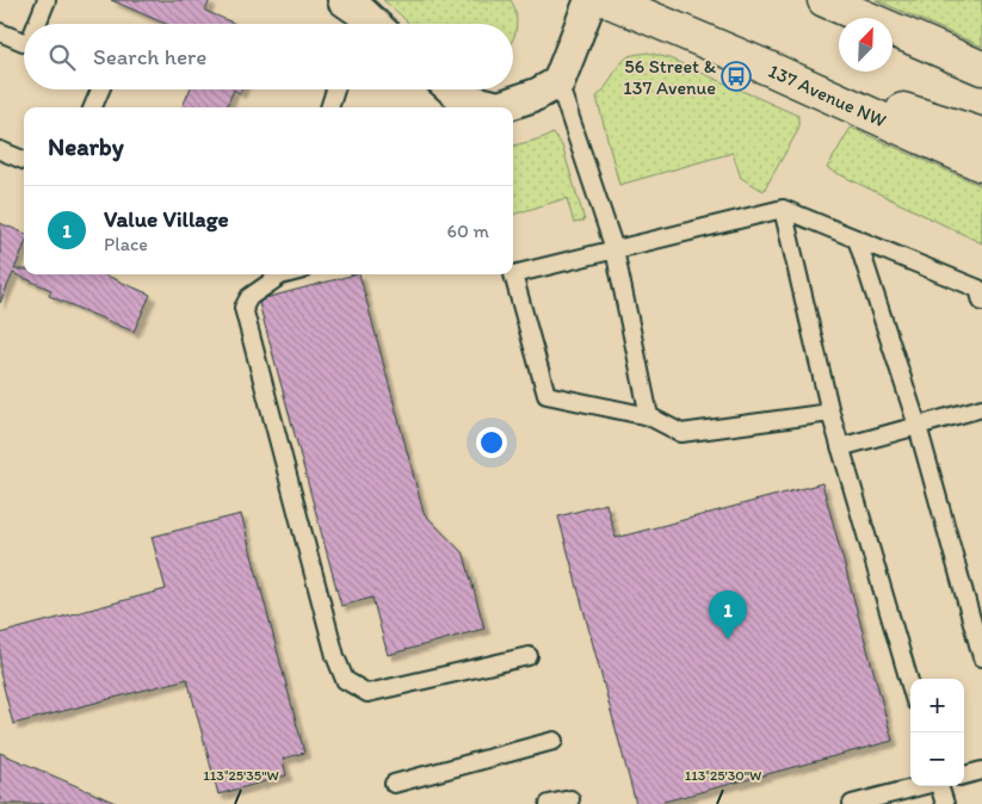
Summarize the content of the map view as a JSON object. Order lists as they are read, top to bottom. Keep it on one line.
{"streets":{"main road":["137 Avenue NW"]},"places":{"bus stop":["56 Street & 137 Avenue"]},"north":"top right","page":{"search":"Search here","heading":"Nearby","list":[{"mark":"1","name":"Value Village","note":"Place","value":"60 m"}],"pins":"1","map_buttons":["+","−"]},"coordinates":["113°25'35\"W","113°25'30\"W"]}
